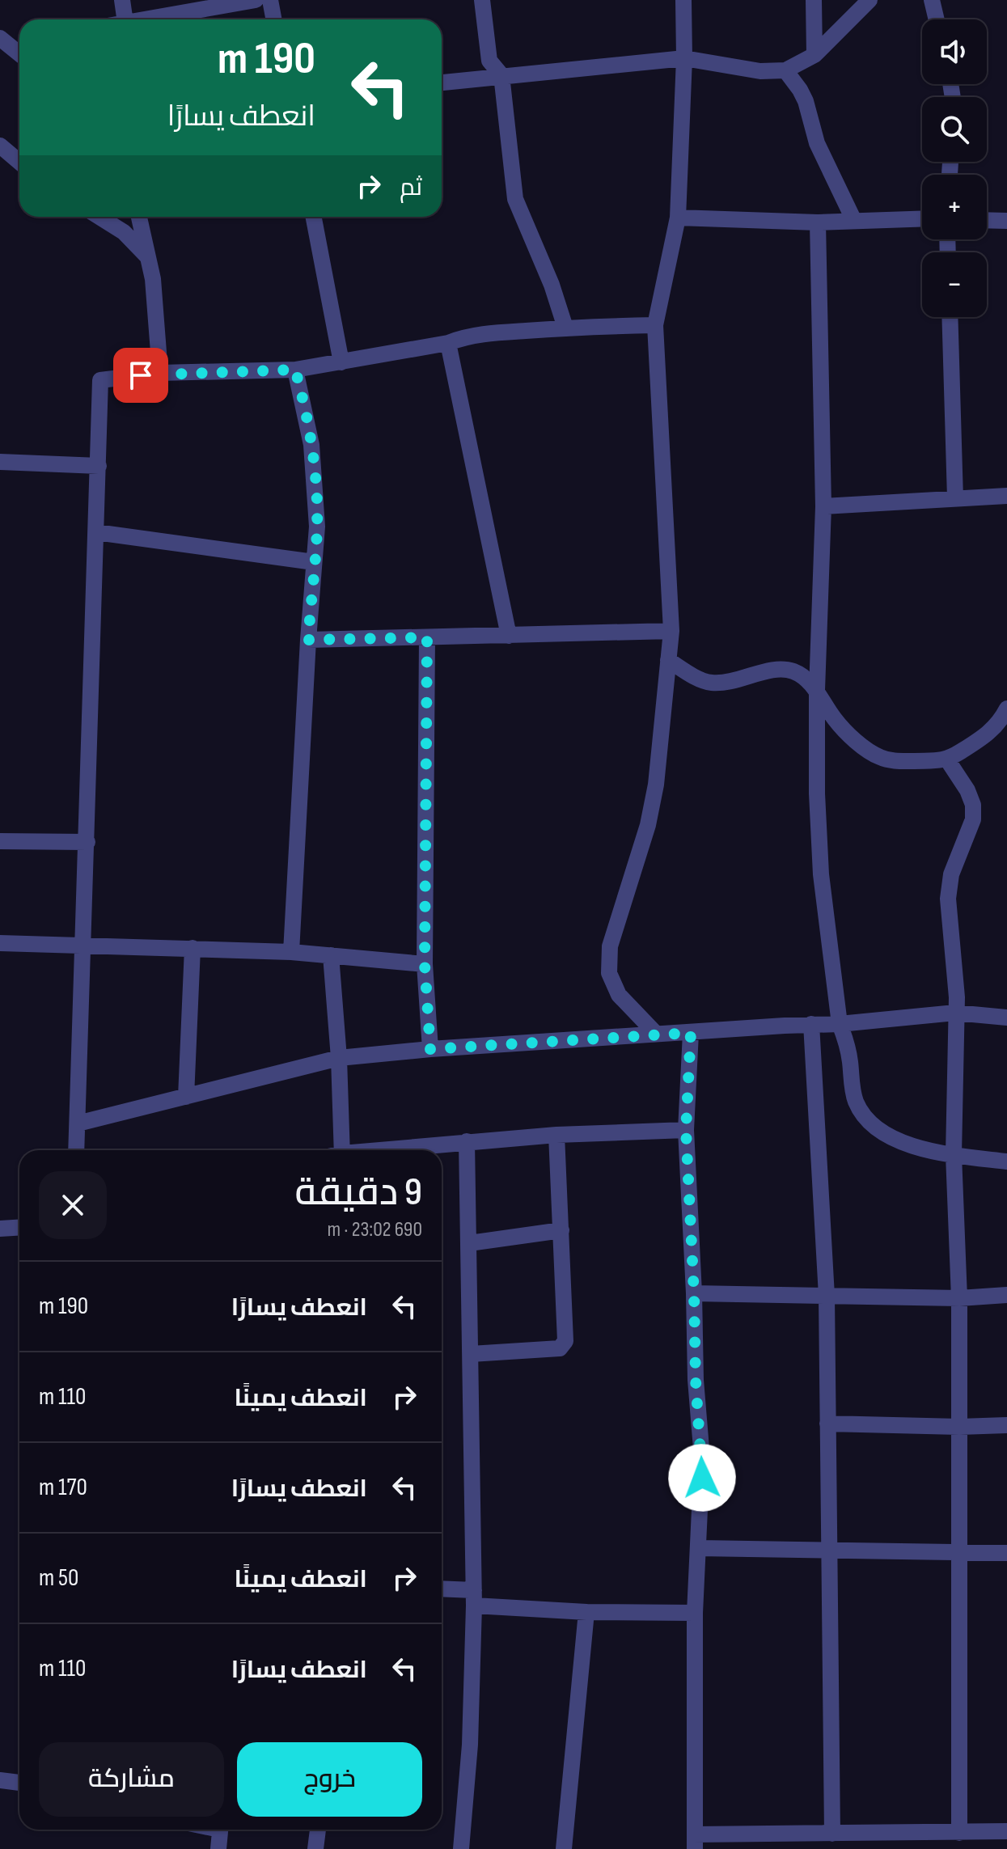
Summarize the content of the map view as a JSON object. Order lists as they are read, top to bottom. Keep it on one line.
{"page":{"map_buttons":["+","−"],"turn":["190 m","انعطف يسارًا"],"then":"ثم","heading":["9 دقيقة","690 m · 23:02"],"list":[{"name":"انعطف يسارًا","value":"190 m"},{"name":"انعطف يمينًا","value":"110 m"},{"name":"انعطف يسارًا","value":"170 m"},{"name":"انعطف يمينًا","value":"50 m"},{"name":"انعطف يسارًا","value":"110 m"}],"buttons":["خروج","مشاركة"]}}
